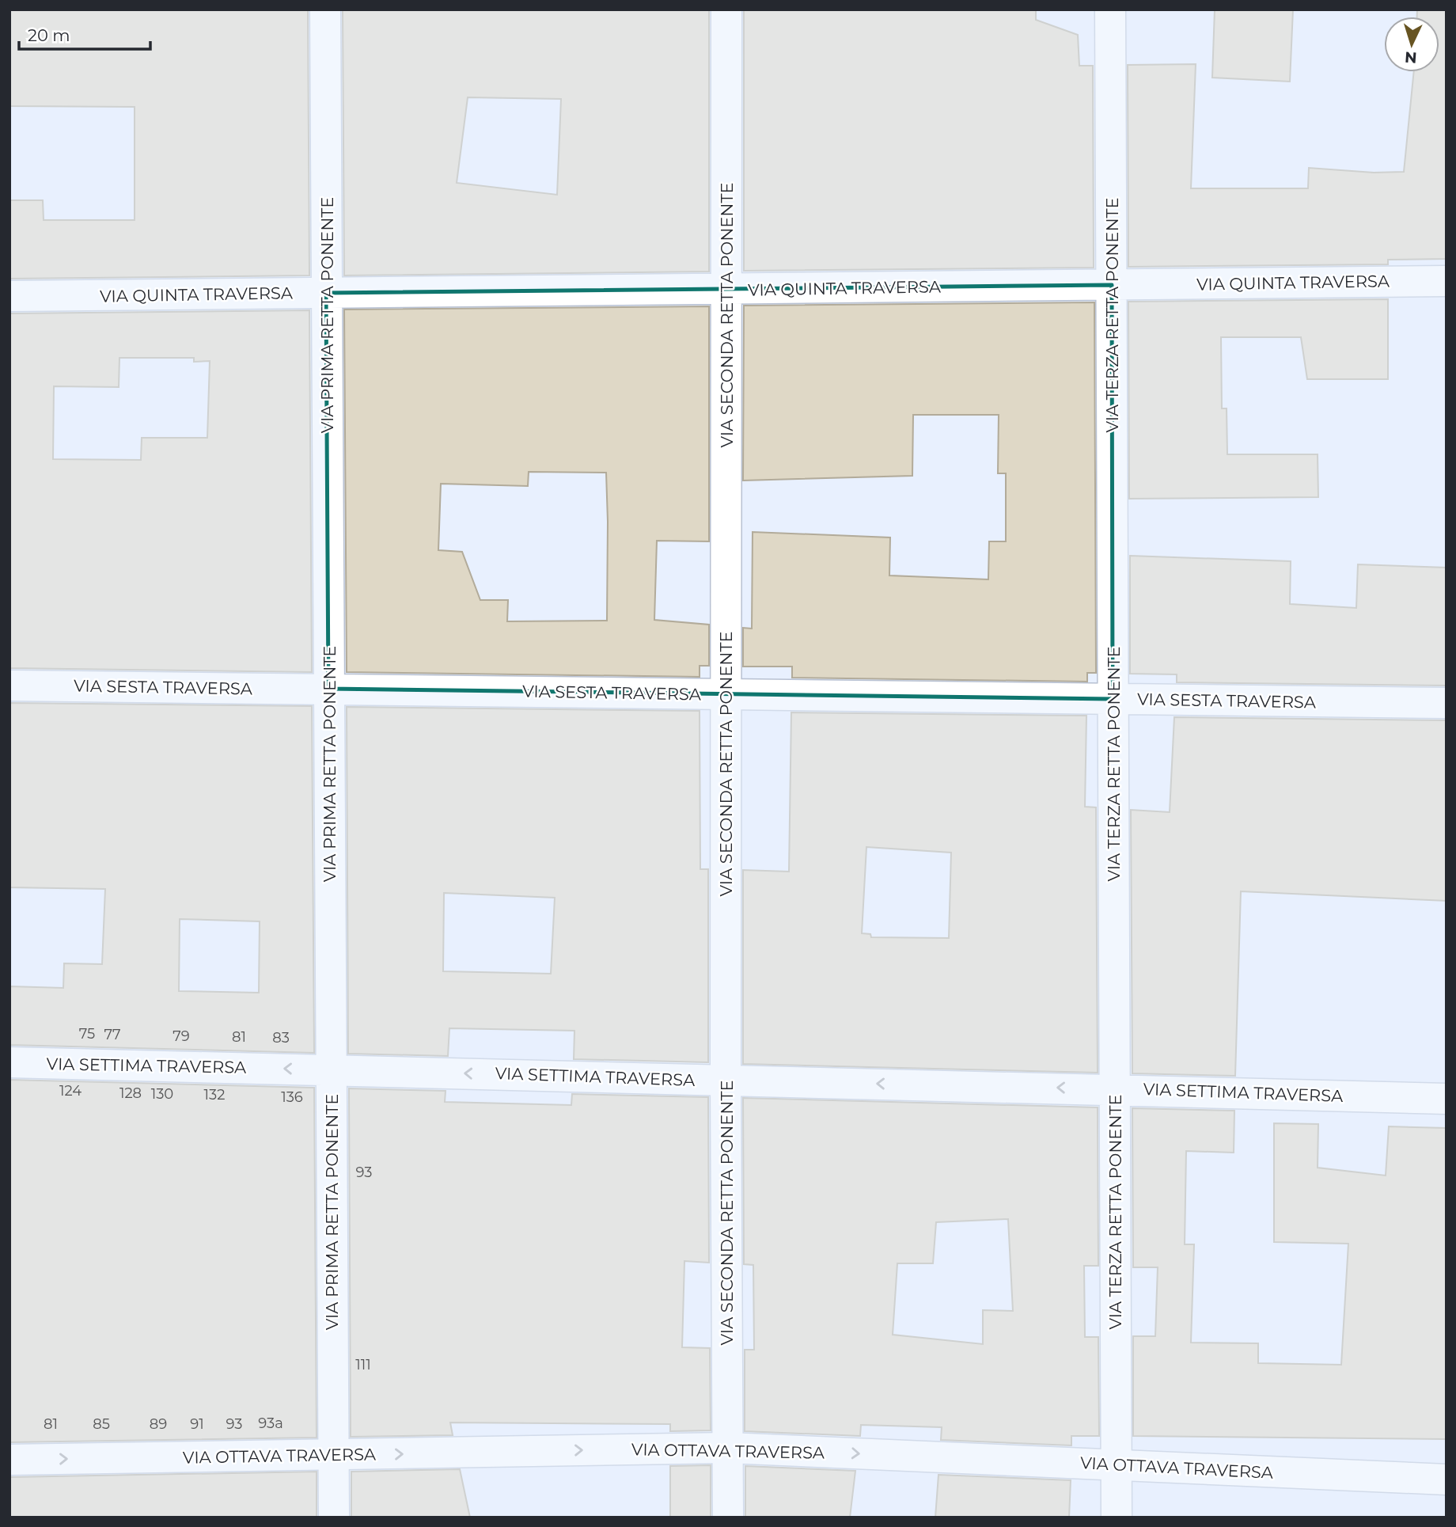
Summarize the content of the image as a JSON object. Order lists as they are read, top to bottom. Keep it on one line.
{"streets":{"street":["VIA QUINTA TRAVERSA","VIA PRIMA RETTA PONENTE","VIA SECONDA RETTA PONENTE","VIA TERZA RETTA PONENTE","VIA SESTA TRAVERSA","VIA SETTIMA TRAVERSA","VIA OTTAVA TRAVERSA"]},"crossings":[["VIA QUINTA TRAVERSA","VIA PRIMA RETTA PONENTE"],["VIA QUINTA TRAVERSA","VIA SECONDA RETTA PONENTE"],["VIA QUINTA TRAVERSA","VIA TERZA RETTA PONENTE"],["VIA PRIMA RETTA PONENTE","VIA SESTA TRAVERSA"],["VIA PRIMA RETTA PONENTE","VIA SETTIMA TRAVERSA"],["VIA PRIMA RETTA PONENTE","VIA OTTAVA TRAVERSA"],["VIA SECONDA RETTA PONENTE","VIA SESTA TRAVERSA"],["VIA SECONDA RETTA PONENTE","VIA SETTIMA TRAVERSA"],["VIA SECONDA RETTA PONENTE","VIA OTTAVA TRAVERSA"],["VIA TERZA RETTA PONENTE","VIA SESTA TRAVERSA"],["VIA TERZA RETTA PONENTE","VIA SETTIMA TRAVERSA"],["VIA TERZA RETTA PONENTE","VIA OTTAVA TRAVERSA"]],"one_way":["VIA SETTIMA TRAVERSA","VIA OTTAVA TRAVERSA"],"house_numbers":["75","77","79","81","83","124","128","130","132","136","93","111","93a","81","85","89","91","93"],"scale_bar":"20 m","north":"bottom"}
